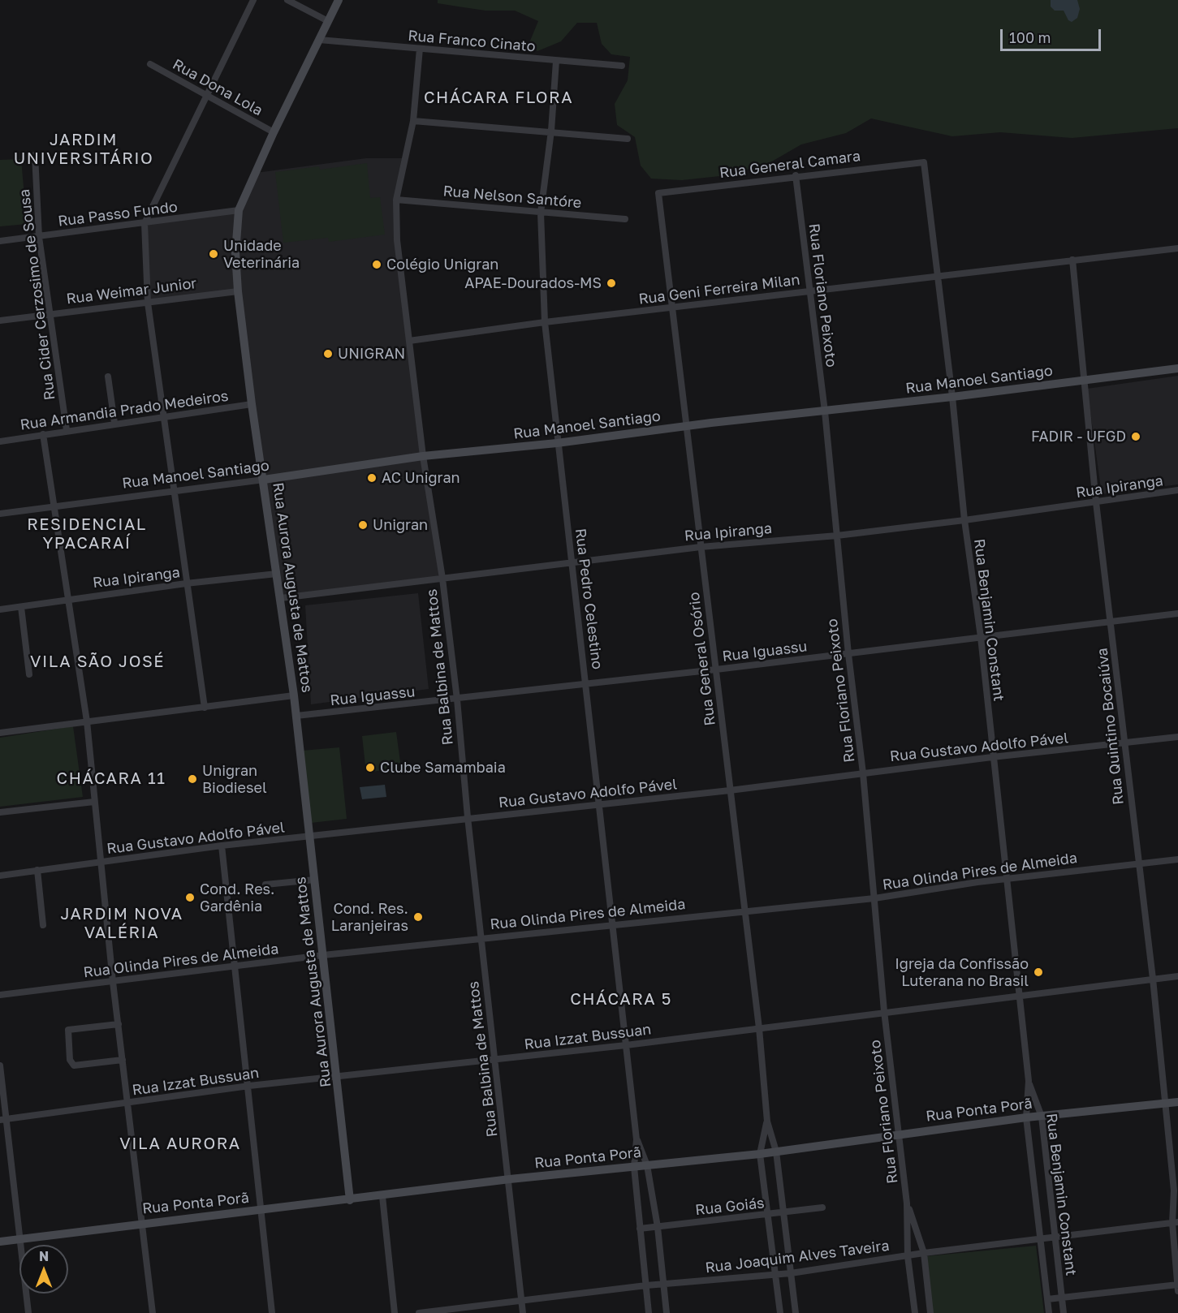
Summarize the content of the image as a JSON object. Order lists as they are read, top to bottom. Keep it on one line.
{"streets":{"street":["Rua Franco Cinato","Rua Dona Lola","Rua General Camara","Rua Nelson Santóre","Rua Passo Fundo","Rua Geni Ferreira Milan","Rua Weimar Junior","Rua Cider Cerzosimo de Sousa","Rua Floriano Peixoto","Rua Manoel Santiago","Rua Armandia Prado Medeiros","Rua Ipiranga","Rua Aurora Augusta de Mattos","Rua Pedro Celestino","Rua Benjamin Constant","Rua Iguassu","Rua General Osório","Rua Balbina de Mattos","Rua Quintino Bocaiúva","Rua Gustavo Adolfo Pável","Rua Olinda Pires de Almeida","Rua Izzat Bussuan","Rua Ponta Porã","Rua Goiás","Rua Joaquim Alves Taveira"]},"crossings":[["Rua Franco Cinato","Rua Aurora Augusta de Mattos"],["Rua Franco Cinato","Rua Pedro Celestino"],["Rua Franco Cinato","Rua Balbina de Mattos"],["Rua Dona Lola","Rua Aurora Augusta de Mattos"],["Rua General Camara","Rua Floriano Peixoto"],["Rua General Camara","Rua Benjamin Constant"],["Rua General Camara","Rua General Osório"],["Rua Nelson Santóre","Rua Pedro Celestino"],["Rua Nelson Santóre","Rua Balbina de Mattos"],["Rua Passo Fundo","Rua Cider Cerzosimo de Sousa"],["Rua Passo Fundo","Rua Aurora Augusta de Mattos"],["Rua Geni Ferreira Milan","Rua Floriano Peixoto"],["Rua Geni Ferreira Milan","Rua Pedro Celestino"],["Rua Geni Ferreira Milan","Rua Benjamin Constant"],["Rua Geni Ferreira Milan","Rua General Osório"],["Rua Geni Ferreira Milan","Rua Balbina de Mattos"],["Rua Geni Ferreira Milan","Rua Quintino Bocaiúva"],["Rua Weimar Junior","Rua Cider Cerzosimo de Sousa"],["Rua Weimar Junior","Rua Aurora Augusta de Mattos"],["Rua Cider Cerzosimo de Sousa","Rua Armandia Prado Medeiros"],["Rua Floriano Peixoto","Rua Manoel Santiago"],["Rua Floriano Peixoto","Rua Ipiranga"],["Rua Floriano Peixoto","Rua Iguassu"],["Rua Floriano Peixoto","Rua Gustavo Adolfo Pável"],["Rua Floriano Peixoto","Rua Olinda Pires de Almeida"],["Rua Floriano Peixoto","Rua Izzat Bussuan"],["Rua Floriano Peixoto","Rua Ponta Porã"],["Rua Floriano Peixoto","Rua Joaquim Alves Taveira"],["Rua Manoel Santiago","Rua Aurora Augusta de Mattos"],["Rua Manoel Santiago","Rua Pedro Celestino"],["Rua Manoel Santiago","Rua Benjamin Constant"],["Rua Manoel Santiago","Rua General Osório"],["Rua Manoel Santiago","Rua Balbina de Mattos"],["Rua Manoel Santiago","Rua Quintino Bocaiúva"],["Rua Armandia Prado Medeiros","Rua Aurora Augusta de Mattos"],["Rua Ipiranga","Rua Aurora Augusta de Mattos"],["Rua Ipiranga","Rua Pedro Celestino"],["Rua Ipiranga","Rua Benjamin Constant"],["Rua Ipiranga","Rua General Osório"],["Rua Ipiranga","Rua Balbina de Mattos"],["Rua Ipiranga","Rua Quintino Bocaiúva"],["Rua Aurora Augusta de Mattos","Rua Iguassu"],["Rua Aurora Augusta de Mattos","Rua Gustavo Adolfo Pável"],["Rua Aurora Augusta de Mattos","Rua Olinda Pires de Almeida"],["Rua Aurora Augusta de Mattos","Rua Izzat Bussuan"],["Rua Aurora Augusta de Mattos","Rua Ponta Porã"],["Rua Pedro Celestino","Rua Iguassu"],["Rua Pedro Celestino","Rua Gustavo Adolfo Pável"],["Rua Pedro Celestino","Rua Olinda Pires de Almeida"],["Rua Pedro Celestino","Rua Izzat Bussuan"],["Rua Pedro Celestino","Rua Ponta Porã"],["Rua Pedro Celestino","Rua Goiás"],["Rua Pedro Celestino","Rua Joaquim Alves Taveira"],["Rua Benjamin Constant","Rua Iguassu"],["Rua Benjamin Constant","Rua Gustavo Adolfo Pável"],["Rua Benjamin Constant","Rua Olinda Pires de Almeida"],["Rua Benjamin Constant","Rua Izzat Bussuan"],["Rua Benjamin Constant","Rua Ponta Porã"],["Rua Benjamin Constant","Rua Joaquim Alves Taveira"],["Rua Iguassu","Rua General Osório"],["Rua Iguassu","Rua Balbina de Mattos"],["Rua Iguassu","Rua Quintino Bocaiúva"],["Rua General Osório","Rua Gustavo Adolfo Pável"],["Rua General Osório","Rua Olinda Pires de Almeida"],["Rua General Osório","Rua Izzat Bussuan"],["Rua General Osório","Rua Ponta Porã"],["Rua General Osório","Rua Goiás"],["Rua General Osório","Rua Joaquim Alves Taveira"],["Rua Balbina de Mattos","Rua Gustavo Adolfo Pável"],["Rua Balbina de Mattos","Rua Olinda Pires de Almeida"],["Rua Balbina de Mattos","Rua Izzat Bussuan"],["Rua Balbina de Mattos","Rua Ponta Porã"],["Rua Balbina de Mattos","Rua Joaquim Alves Taveira"],["Rua Quintino Bocaiúva","Rua Gustavo Adolfo Pável"],["Rua Quintino Bocaiúva","Rua Olinda Pires de Almeida"],["Rua Quintino Bocaiúva","Rua Izzat Bussuan"],["Rua Quintino Bocaiúva","Rua Ponta Porã"],["Rua Quintino Bocaiúva","Rua Joaquim Alves Taveira"]],"districts":["CHÁCARA FLORA","JARDIM UNIVERSITÁRIO","RESIDENCIAL YPACARAÍ","VILA SÃO JOSÉ","CHÁCARA 11","JARDIM NOVA VALÉRIA","CHÁCARA 5","VILA AURORA"],"places":["Unidade Veterinária","Colégio Unigran","APAE-Dourados-MS","UNIGRAN","FADIR - UFGD","AC Unigran","Unigran","Clube Samambaia","Unigran Biodiesel","Cond. Res. Gardênia","Cond. Res. Laranjeiras","Igreja da Confissão Luterana no Brasil"],"scale_bar":"100 m","north":"top"}
